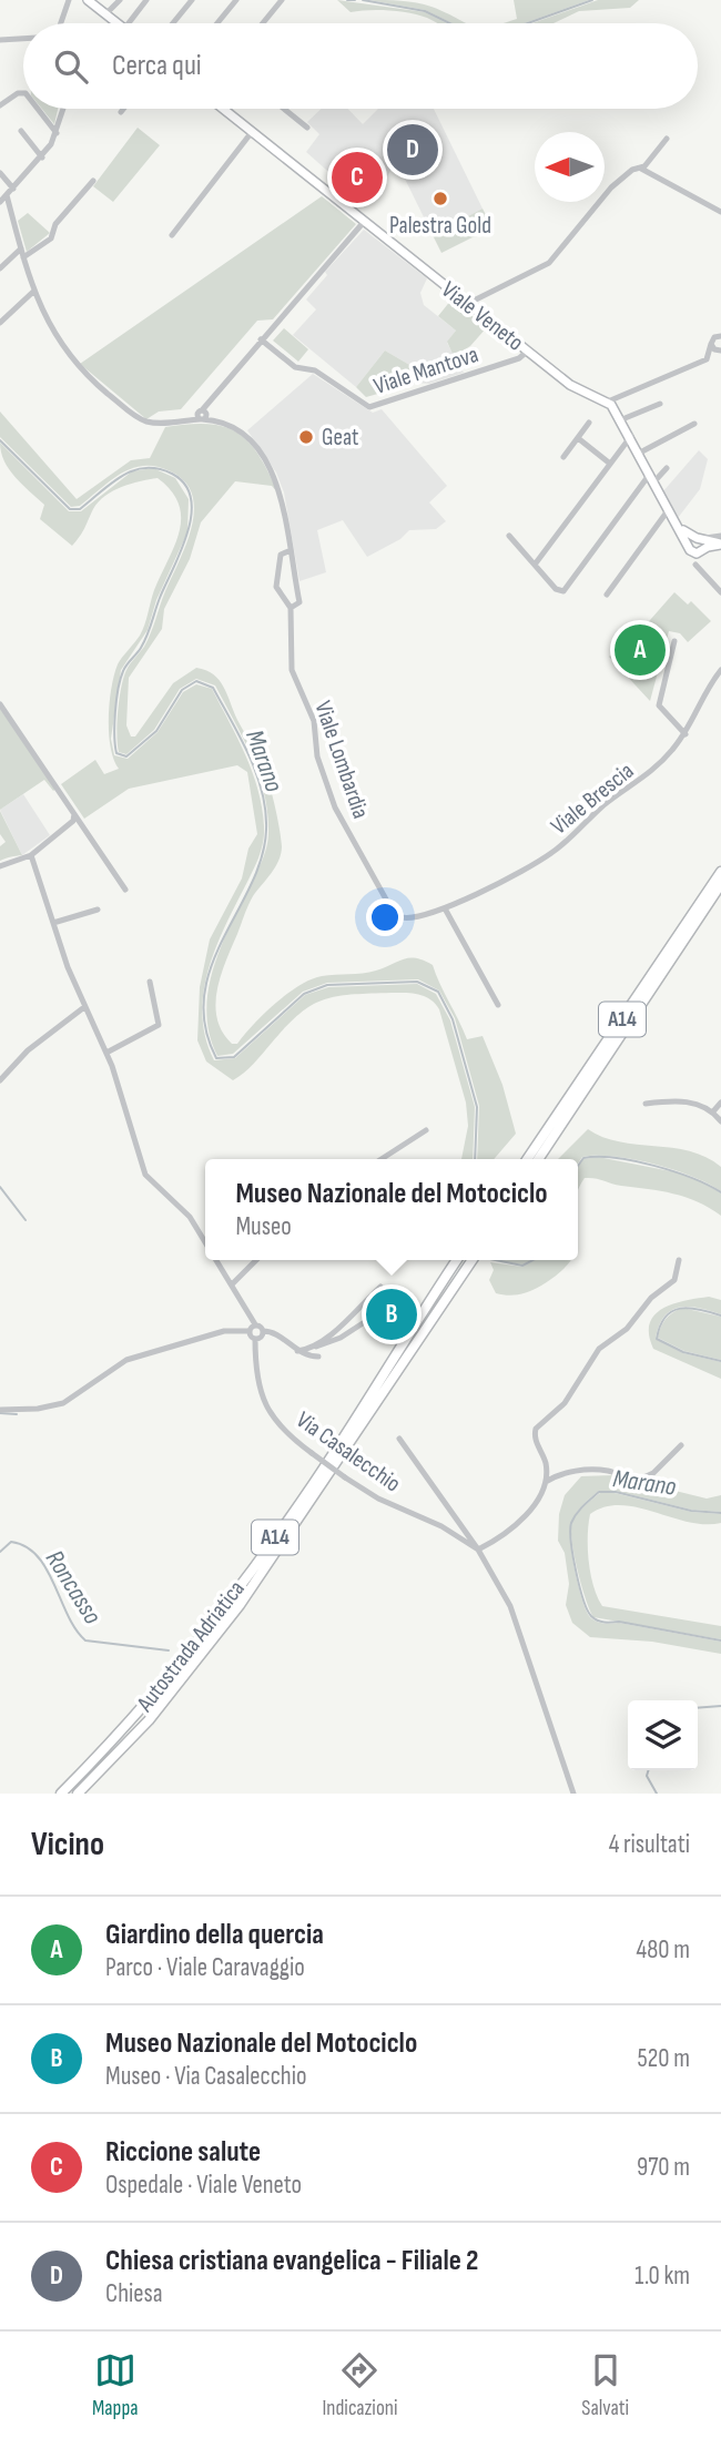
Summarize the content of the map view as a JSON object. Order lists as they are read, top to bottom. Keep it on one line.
{"streets":{"highway":["A14","Autostrada Adriatica"],"main road":["Viale Veneto"],"street":["Viale Mantova","Viale Lombardia","Viale Brescia","Via Casalecchio"]},"crossings":[["Viale Veneto","Viale Mantova"],["Viale Lombardia","Viale Brescia"]],"water":["Marano","Roncasso"],"places":["Palestra Gold","Geat"],"north":"left","page":{"search":"Cerca qui","pins":["D","C","A","B"],"popup":["Museo Nazionale del Motociclo","Museo"],"heading":["Vicino","4 risultati"],"list":[{"mark":"A","name":"Giardino della quercia","note":"Parco · Viale Caravaggio","value":"480 m"},{"mark":"B","name":"Museo Nazionale del Motociclo","note":"Museo · Via Casalecchio","value":"520 m"},{"mark":"C","name":"Riccione salute","note":"Ospedale · Viale Veneto","value":"970 m"},{"mark":"D","name":"Chiesa cristiana evangelica - Filiale 2","note":"Chiesa","value":"1.0 km"}],"nav":["Mappa","Indicazioni","Salvati"]}}
